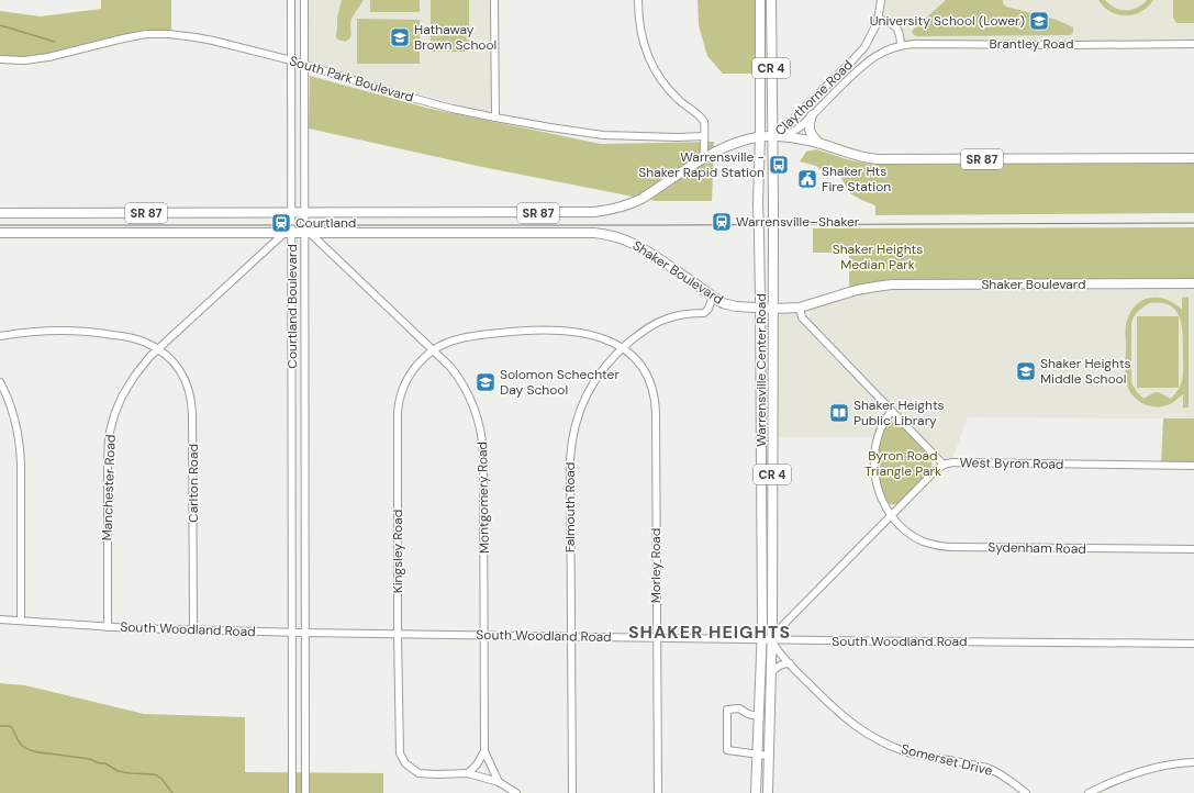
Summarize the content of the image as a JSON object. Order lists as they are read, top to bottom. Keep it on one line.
{"streets":{"main road":["CR 4","SR 87","Shaker Boulevard","Warrensville Center Road"],"street":["Brantley Road","South Park Boulevard","Claythorne Road","Courtland Boulevard","West Byron Road","Carlton Road","Manchester Road","Montgomery Road","Falmouth Road","Sydenham Road","Kingsley Road","Morley Road","South Woodland Road","Somerset Drive"]},"crossings":[["Brantley Road","Claythorne Road"],["South Park Boulevard","Courtland Boulevard"],["Claythorne Road","SR 87"],["Claythorne Road","Warrensville Center Road"],["SR 87","Courtland Boulevard"],["SR 87","Warrensville Center Road"],["Shaker Boulevard","Courtland Boulevard"],["Shaker Boulevard","Warrensville Center Road"],["Shaker Boulevard","Manchester Road"],["Shaker Boulevard","Montgomery Road"],["Shaker Boulevard","Falmouth Road"],["Courtland Boulevard","Manchester Road"],["Courtland Boulevard","Montgomery Road"],["Courtland Boulevard","South Woodland Road"],["Warrensville Center Road","West Byron Road"],["Warrensville Center Road","South Woodland Road"],["Warrensville Center Road","Somerset Drive"],["West Byron Road","Sydenham Road"],["West Byron Road","South Woodland Road"],["West Byron Road","Somerset Drive"],["Carlton Road","Manchester Road"],["Carlton Road","South Woodland Road"],["Manchester Road","South Woodland Road"],["Montgomery Road","Kingsley Road"],["Montgomery Road","Morley Road"],["Montgomery Road","South Woodland Road"],["Falmouth Road","Morley Road"],["Falmouth Road","South Woodland Road"],["Kingsley Road","Morley Road"],["Kingsley Road","South Woodland Road"],["Morley Road","South Woodland Road"],["South Woodland Road","Somerset Drive"]],"districts":["SHAKER HEIGHTS"],"parks":["Shaker Heights Median Park","Byron Road Triangle Park"],"places":{"school or university":["University School (Lower)","Hathaway Brown School","Shaker Heights Middle School","Solomon Schechter Day School"],"bus stop":["Warrensville - Shaker Rapid Station"],"public building":["Shaker Hts Fire Station"],"station":["Warrensville–Shaker","Courtland"],"library":["Shaker Heights Public Library"]}}
